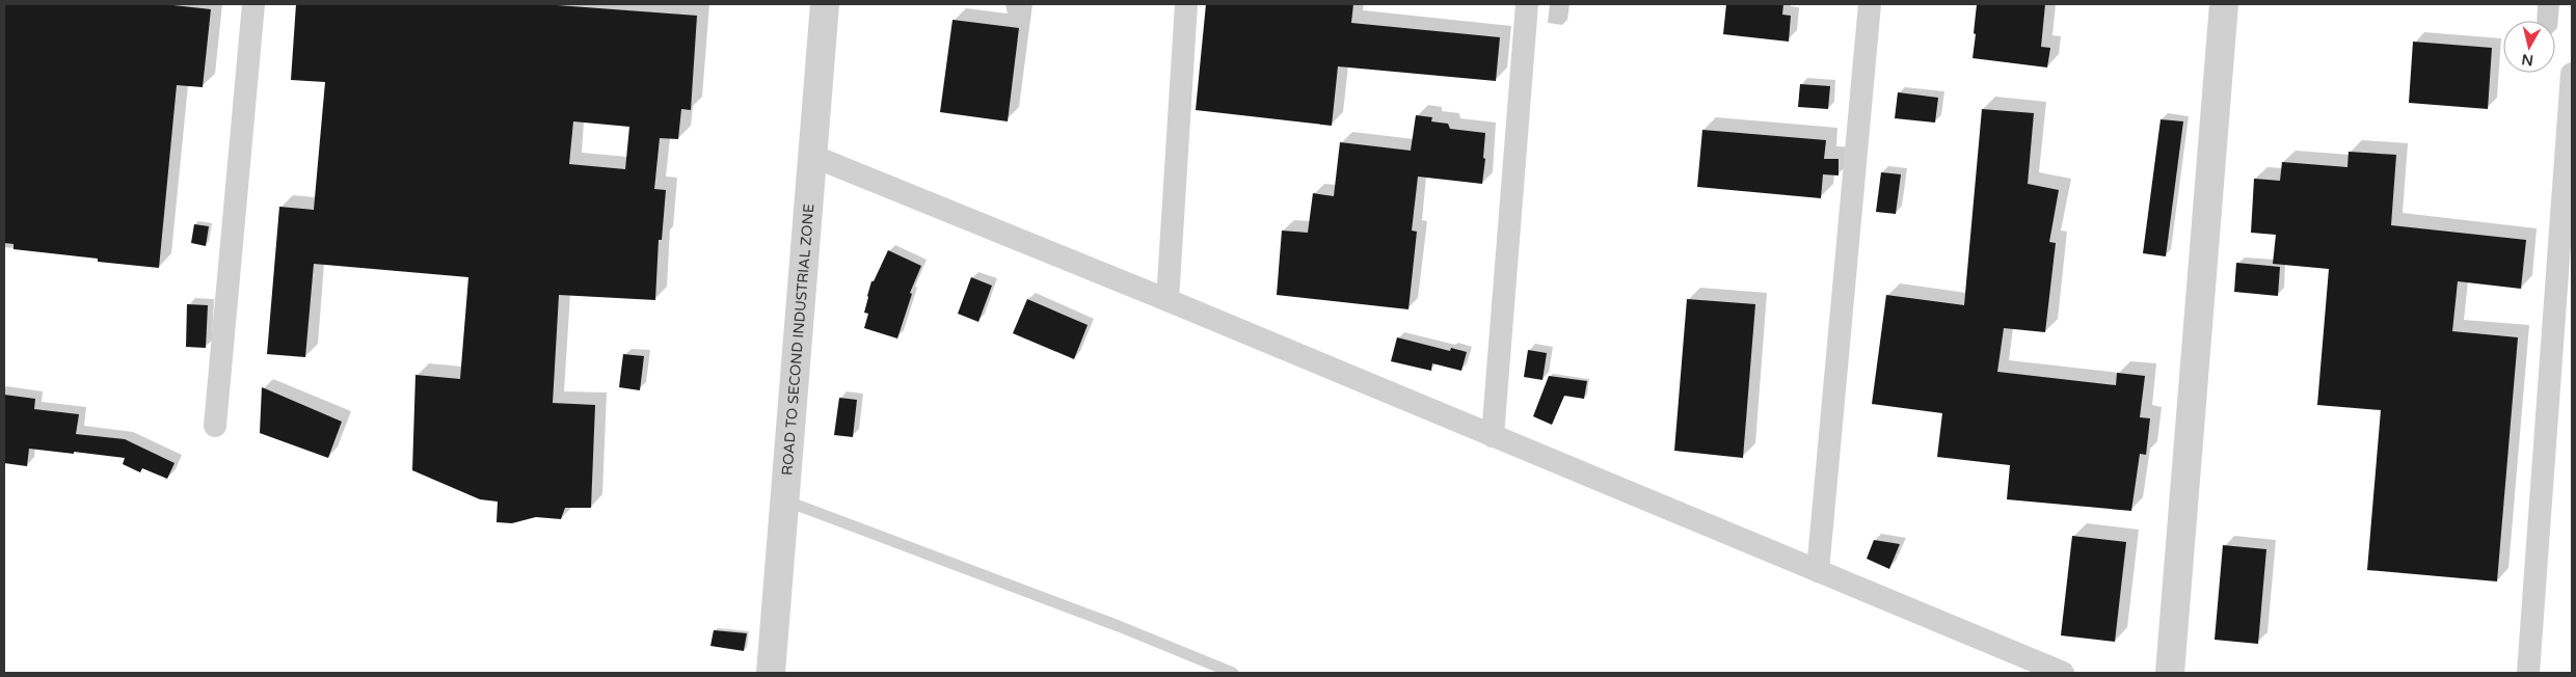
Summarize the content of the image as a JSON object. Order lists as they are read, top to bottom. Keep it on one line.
{"streets":{"street":["ROAD TO SECOND INDUSTRIAL ZONE"]},"north":"bottom"}
